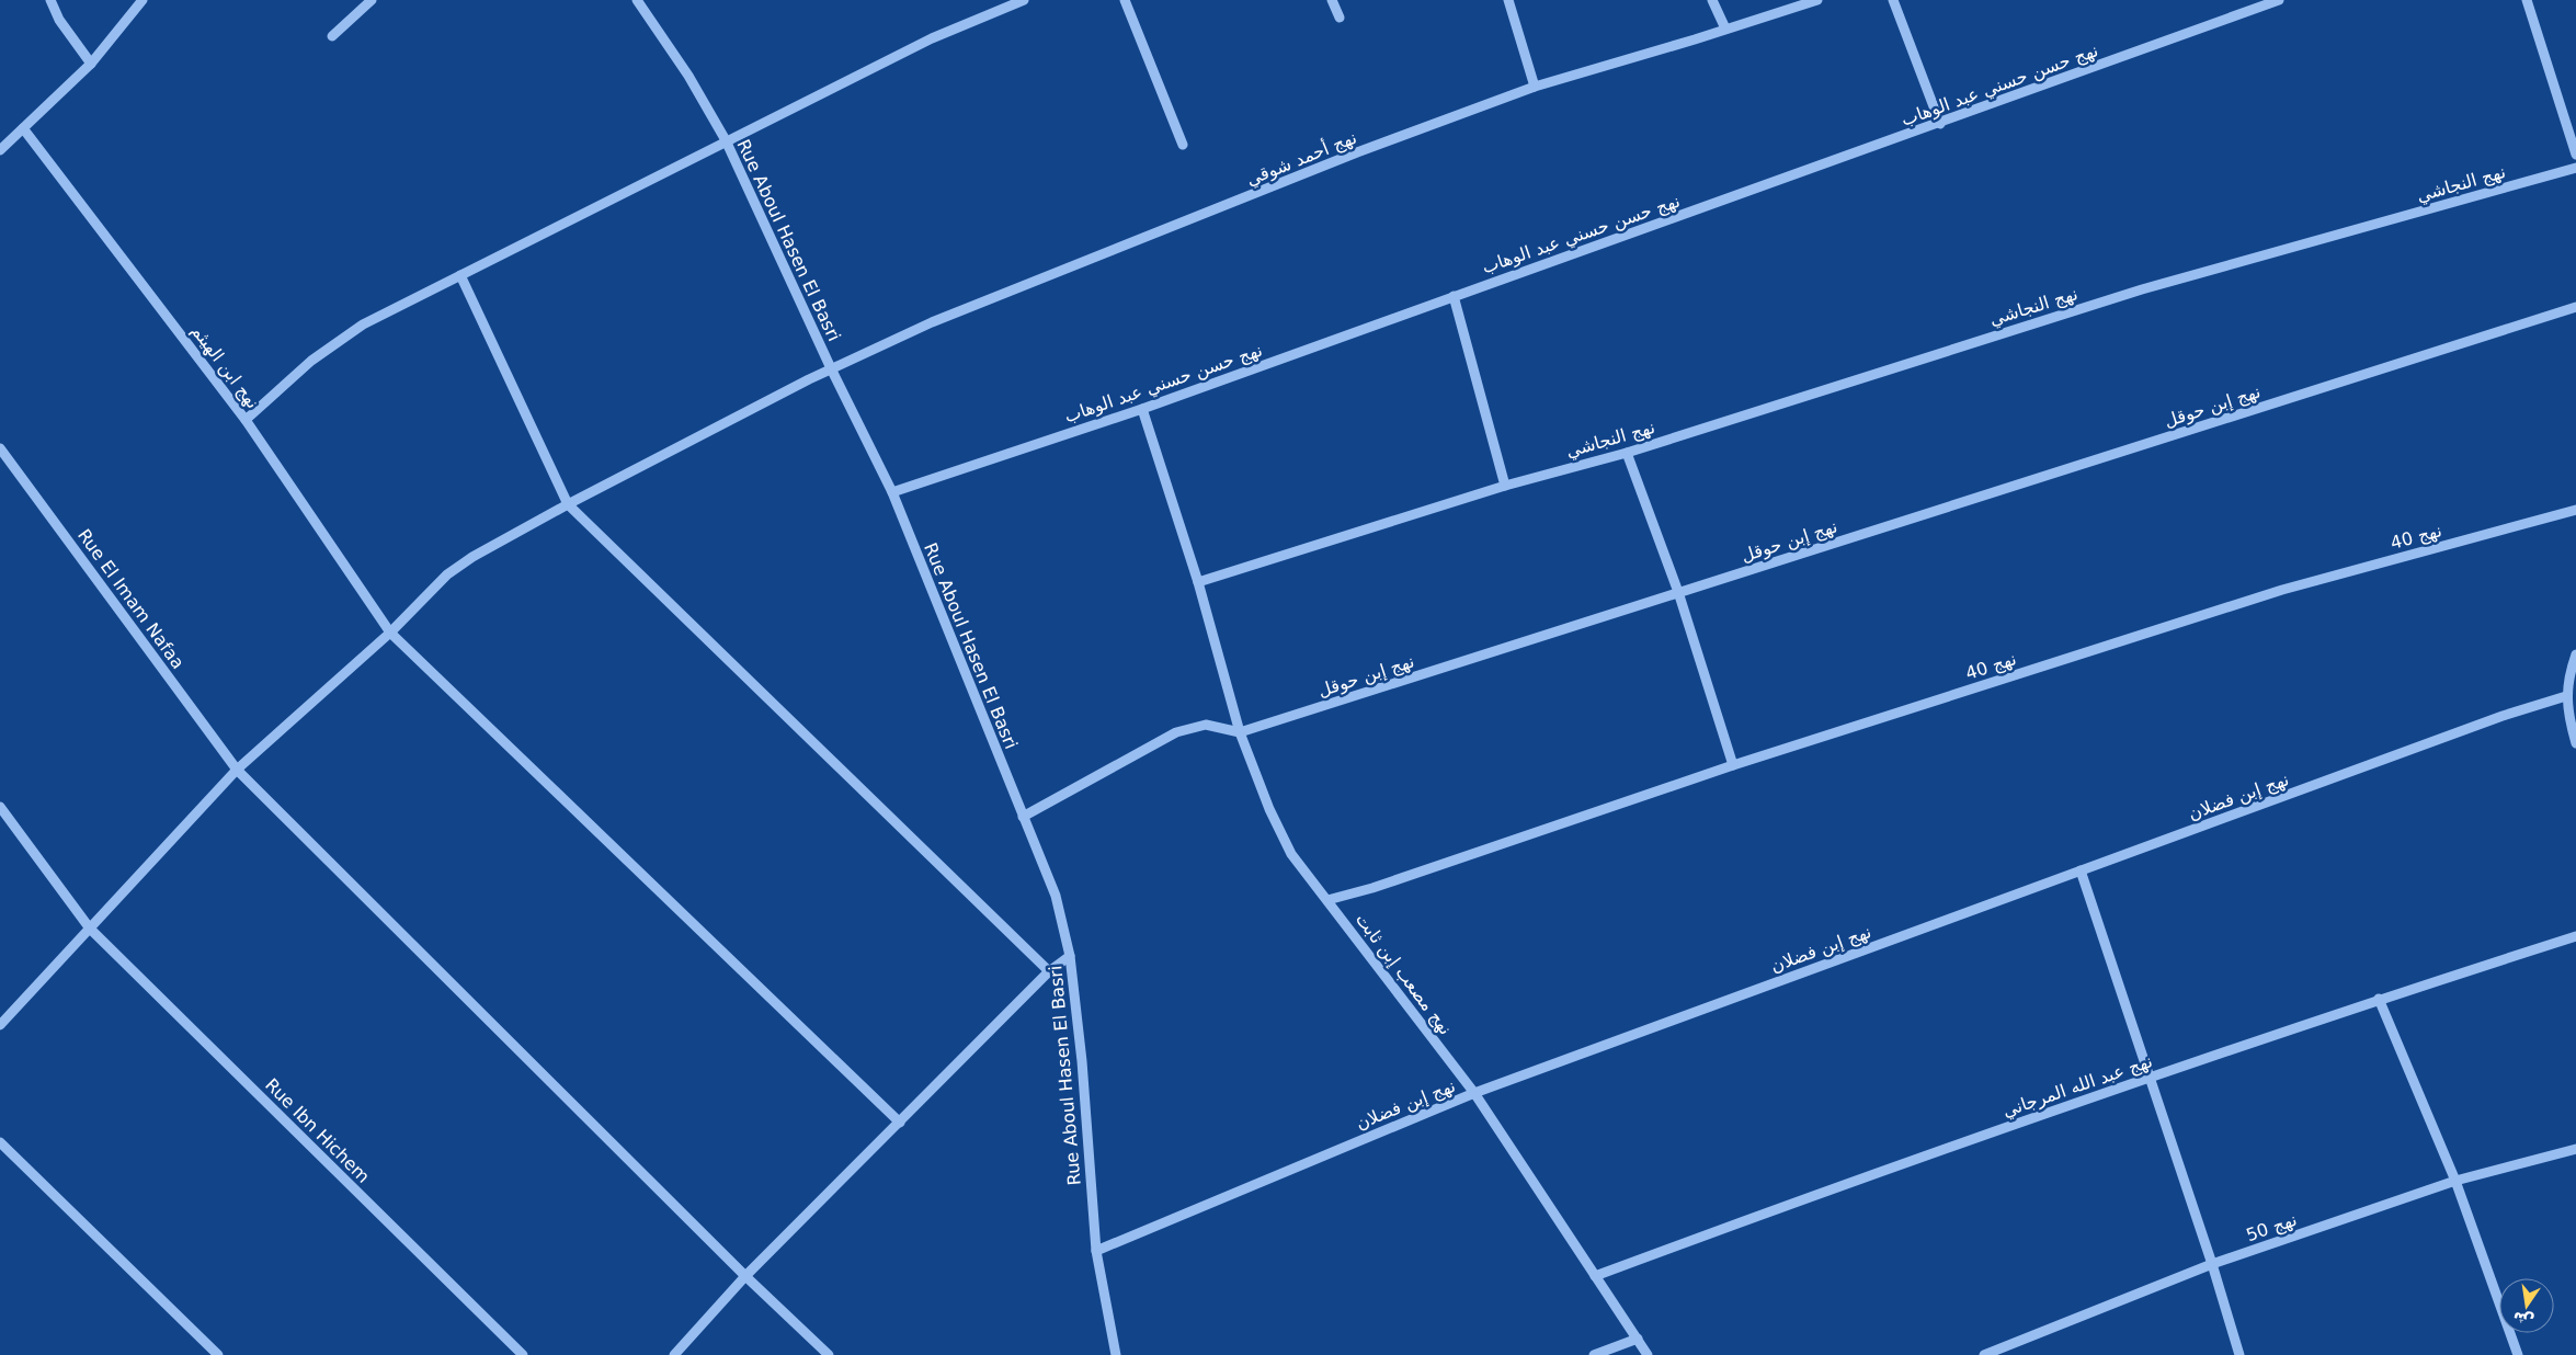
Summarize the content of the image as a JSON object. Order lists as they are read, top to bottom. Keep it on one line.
{"streets":{"street":["نهج حسن حسني عبد الوهاب","نهج أحمد شوقي","نهج النجاشي","Rue Aboul Hasen El Basri","نهج ابن الهيثم","نهج إبن حوقل","نهج 40","Rue El Imam Nafaa","نهج إبن فضلان","نهج مصعب إبن ثابت","نهج عبد الله المرجاني","Rue Ibn Hichem","نهج 50"]},"crossings":[["نهج حسن حسني عبد الوهاب","Rue Aboul Hasen El Basri"],["نهج حسن حسني عبد الوهاب","نهج مصعب إبن ثابت"],["نهج أحمد شوقي","Rue Aboul Hasen El Basri"],["نهج أحمد شوقي","نهج ابن الهيثم"],["نهج أحمد شوقي","Rue El Imam Nafaa"],["نهج أحمد شوقي","Rue Ibn Hichem"],["نهج النجاشي","نهج مصعب إبن ثابت"],["Rue Aboul Hasen El Basri","نهج إبن فضلان"],["نهج إبن حوقل","نهج مصعب إبن ثابت"],["نهج 40","نهج مصعب إبن ثابت"],["نهج إبن فضلان","نهج مصعب إبن ثابت"],["نهج مصعب إبن ثابت","نهج عبد الله المرجاني"]],"north":"bottom"}
